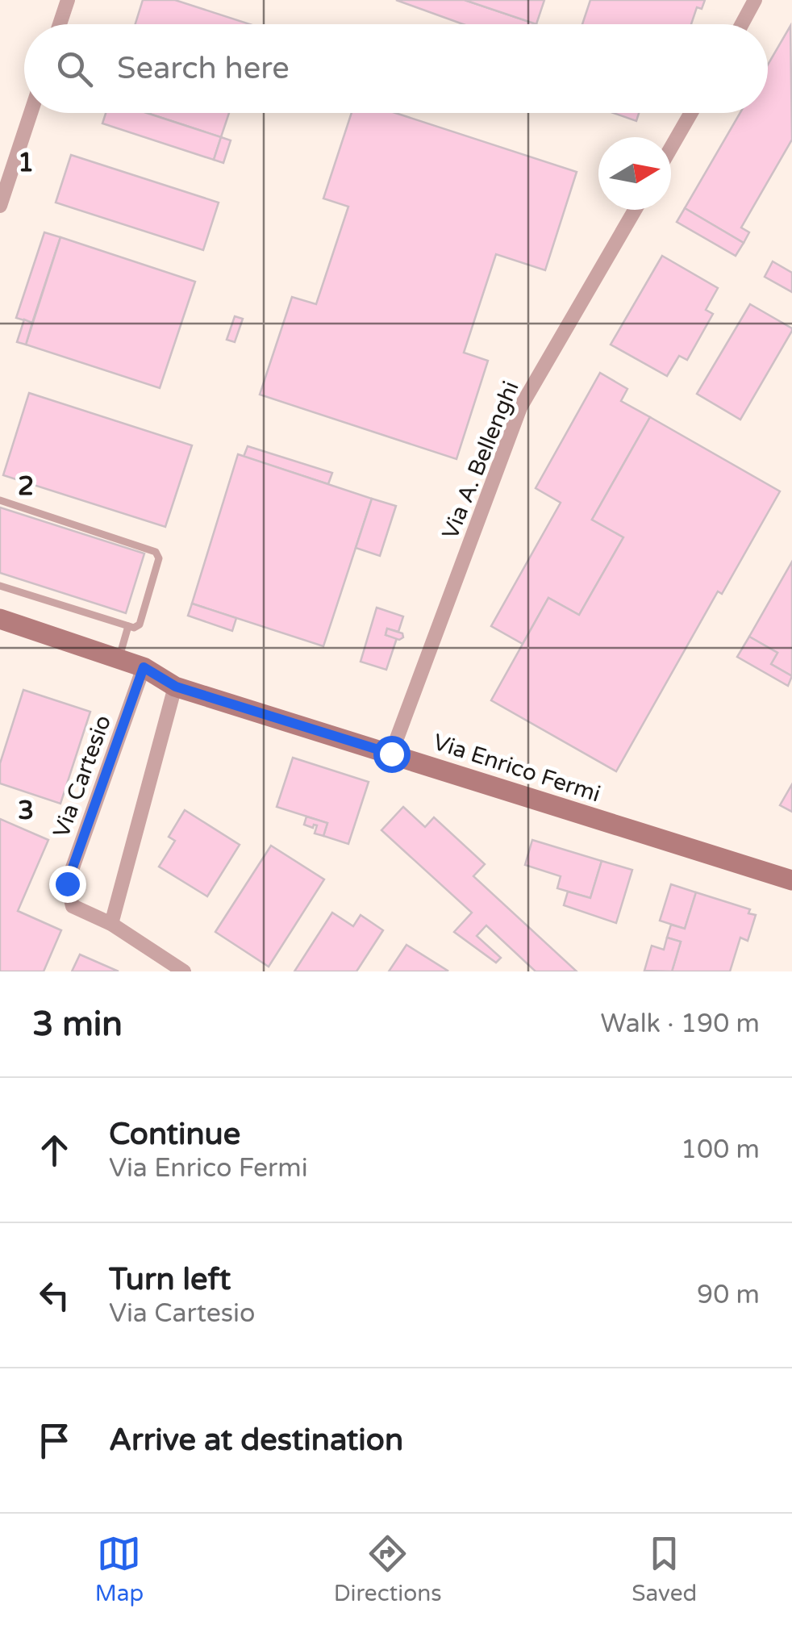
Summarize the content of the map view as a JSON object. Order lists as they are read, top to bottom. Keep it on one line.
{"streets":{"street":["Via A. Bellenghi","Via Enrico Fermi","Via Cartesio"]},"crossings":[["Via A. Bellenghi","Via Enrico Fermi"],["Via Enrico Fermi","Via Cartesio"]],"north":"right","page":{"search":"Search here","heading":["3 min","Walk · 190 m"],"list":[["Continue","Via Enrico Fermi","100 m"],["Turn left","Via Cartesio","90 m"],"Arrive at destination"],"nav":["Map","Directions","Saved"]},"grid":{"rows":["1","2","3"]}}
